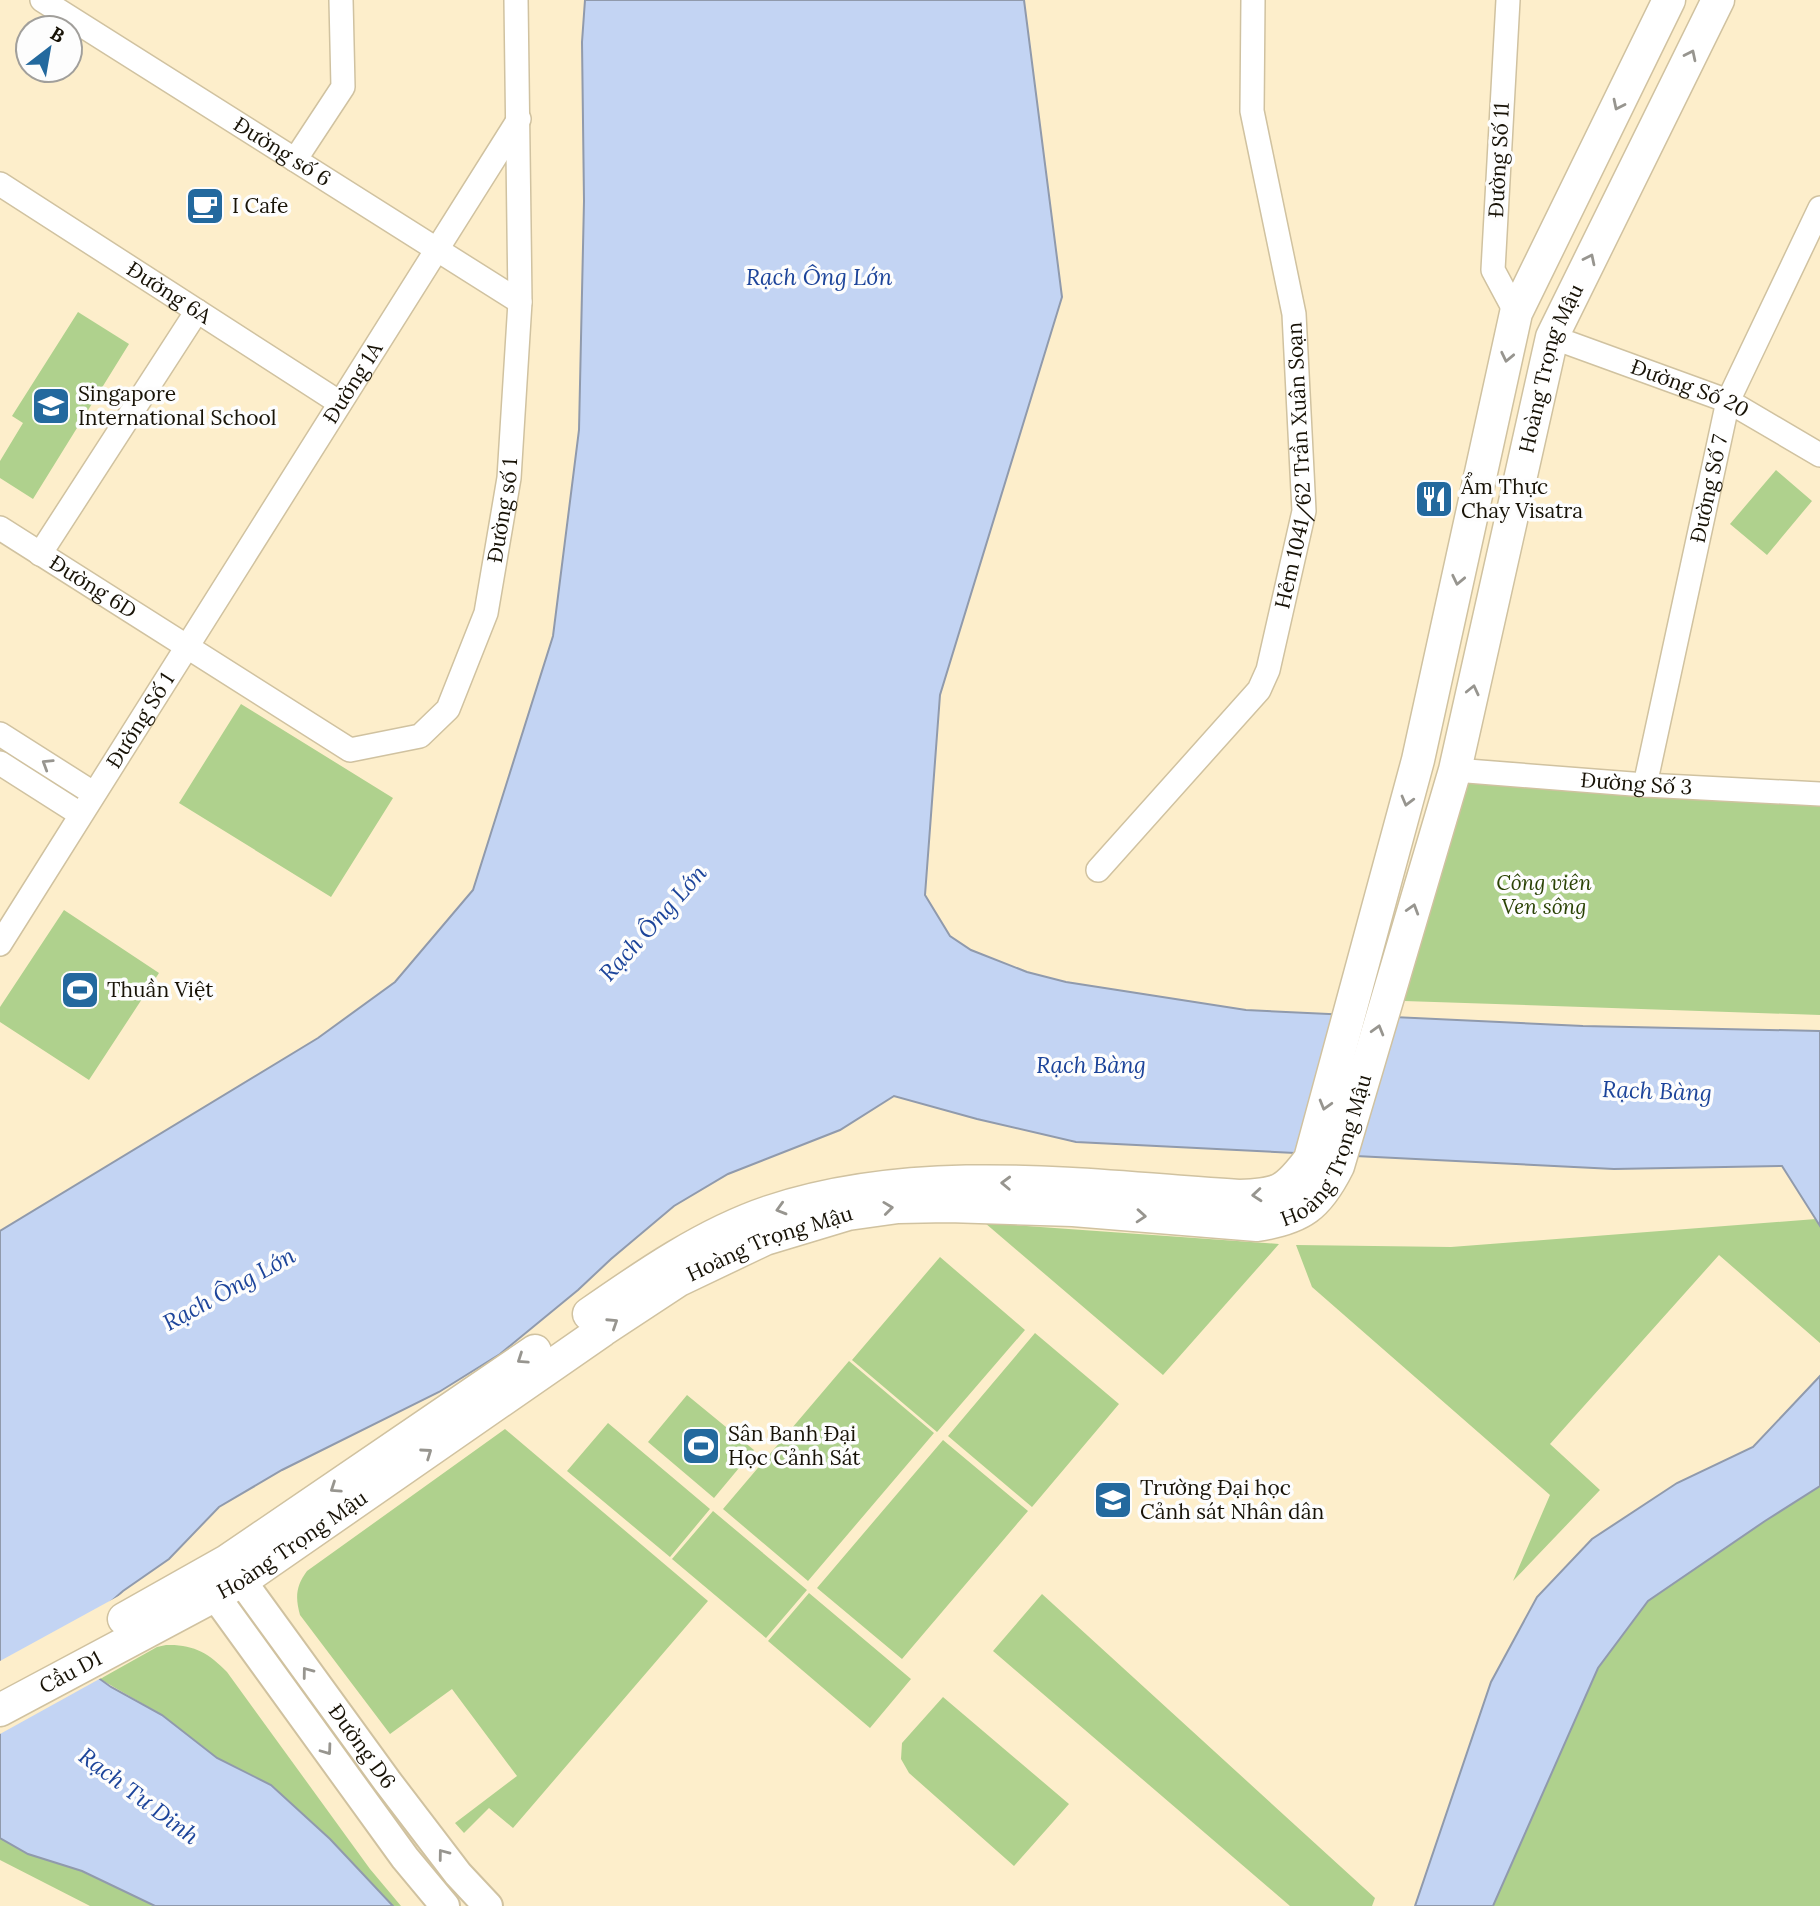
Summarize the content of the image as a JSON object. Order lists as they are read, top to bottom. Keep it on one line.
{"streets":{"main road":["Hoàng Trọng Mậu","Cầu D1"],"street":["Đường số 6","Đường Số 11","Đường 6A","Đường 1A","Đường Số 20","Hẻm 1041/62 Trần Xuân Soạn","Đường Số 7","Đường số 1","Đường 6D","Đường Số 1","Đường Số 3","Đường D6"]},"crossings":[["Đường số 6","Đường 1A"],["Đường số 6","Đường số 1"],["Đường Số 11","Hoàng Trọng Mậu"],["Đường 6A","Đường 1A"],["Hoàng Trọng Mậu","Đường Số 20"],["Hoàng Trọng Mậu","Đường Số 3"],["Hoàng Trọng Mậu","Cầu D1"],["Hoàng Trọng Mậu","Đường D6"],["Đường 1A","Đường số 1"],["Đường 1A","Đường 6D"],["Đường 1A","Đường Số 1"],["Đường Số 20","Đường Số 7"],["Đường Số 7","Đường Số 3"],["Đường số 1","Đường 6D"],["Đường số 1","Đường Số 1"],["Đường 6D","Đường Số 1"]],"water":["Rạch Ông Lớn","Rạch Bàng","Rạch Tư Dinh"],"parks":["Công viên Ven sông"],"places":{"cafe":["I Cafe"],"school or university":["Singapore International School","Trường Đại học Cảnh sát Nhân dân"],"restaurant":["Ẩm Thực Chay Visatra"],"sports":["Thuần Việt","Sân Banh Đại Học Cảnh Sát"]},"north":"top right"}
